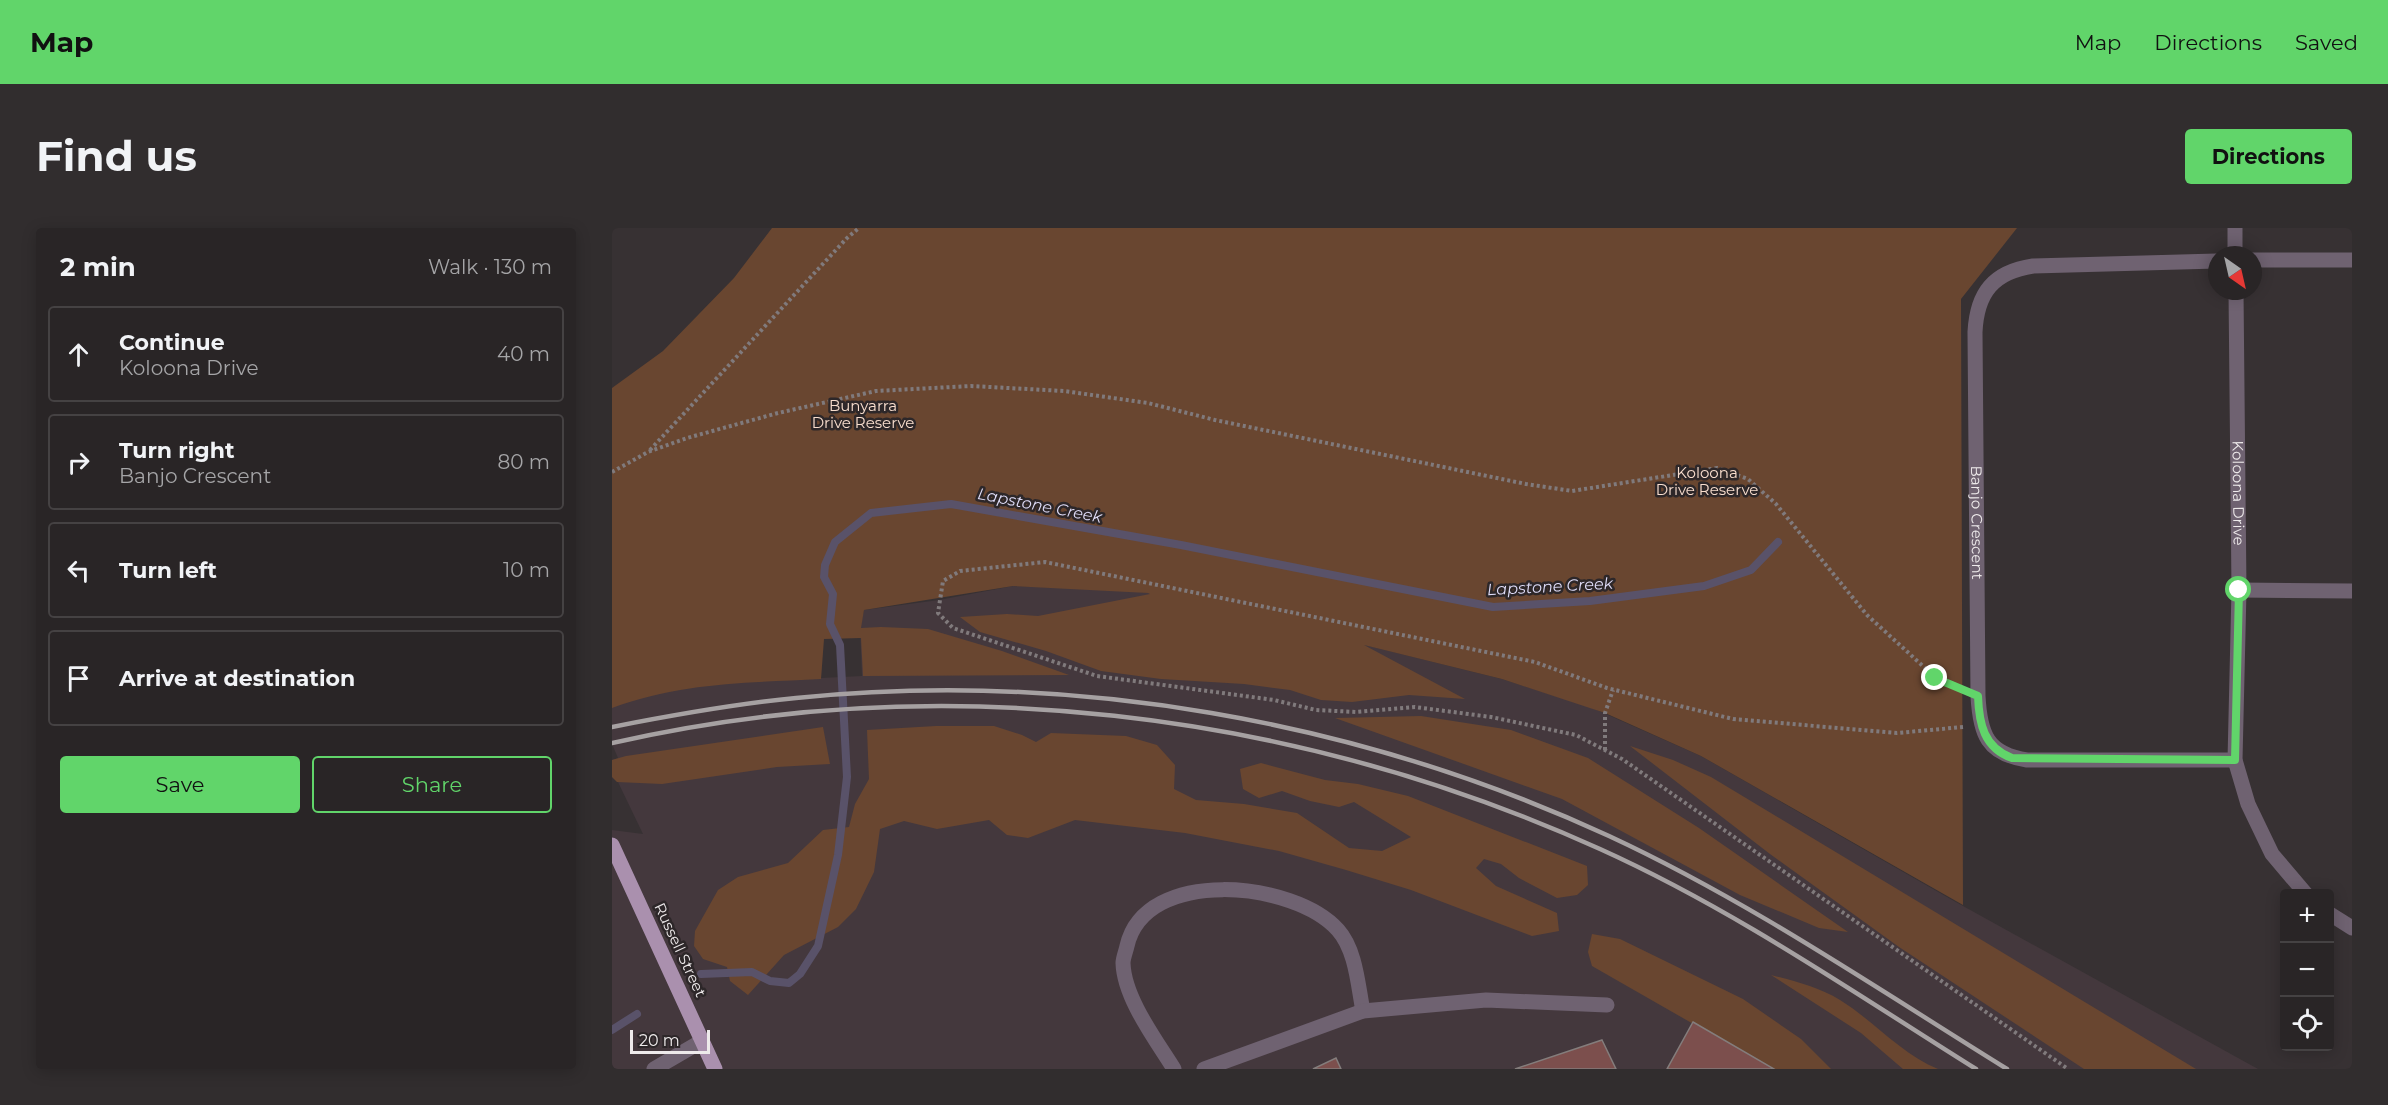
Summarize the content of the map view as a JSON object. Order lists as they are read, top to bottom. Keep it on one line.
{"streets":{"main road":["Russell Street"],"street":["Koloona Drive","Banjo Crescent"]},"crossings":[["Koloona Drive","Banjo Crescent"]],"water":["Lapstone Creek"],"parks":["Bunyarra Drive Reserve","Koloona Drive Reserve"],"scale_bar":"20 m","north":"bottom right","page":{"header":"Map","nav":["Map","Directions","Saved"],"buttons":["Directions",["Save","Share"]],"title":"Find us","heading":["2 min","Walk · 130 m"],"list":[["Continue","Koloona Drive","40 m"],["Turn right","Banjo Crescent","80 m"],["Turn left","10 m"],"Arrive at destination"],"map_buttons":["+","−"],"scale":"20 m"}}
